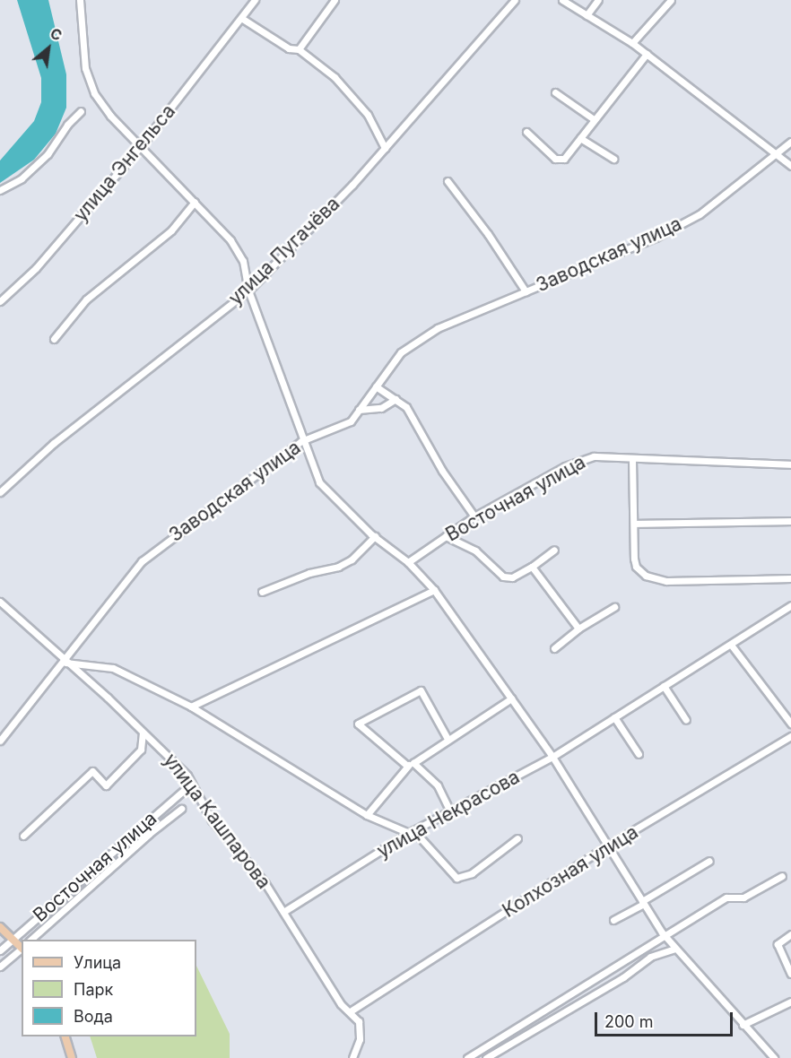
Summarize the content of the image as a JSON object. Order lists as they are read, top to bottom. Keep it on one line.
{"streets":{"street":["улица Энгельса","улица Пугачёва","Заводская улица","Восточная улица","улица Некрасова","улица Кашпарова","Колхозная улица"]},"crossings":[["Заводская улица","улица Кашпарова"],["Восточная улица","улица Кашпарова"],["улица Некрасова","улица Кашпарова"],["улица Кашпарова","Колхозная улица"]],"legend":["Улица","Парк","Вода"],"scale_bar":"200 m","north":"top right"}
